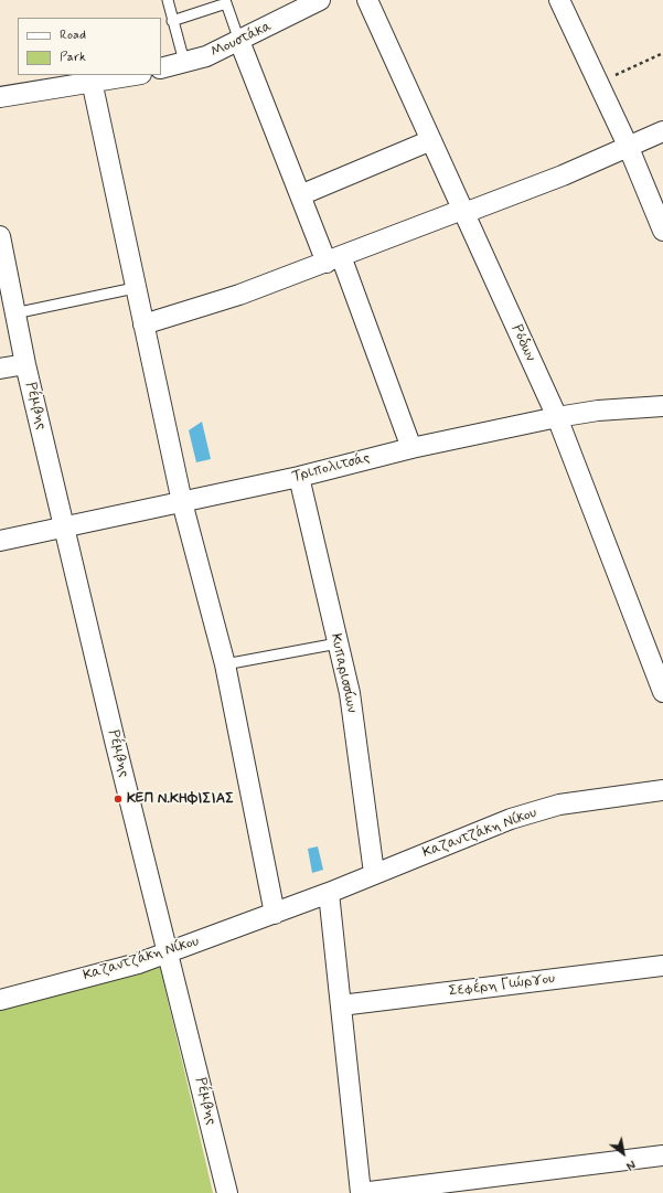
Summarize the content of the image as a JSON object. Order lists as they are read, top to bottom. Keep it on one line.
{"streets":{"street":["Μουστάκα","Ρόδων","Ρέμβης","Τριπολιτσάς","Κυπαρισσίων","Καζαντζάκη Νίκου","Σεφέρη Γιώργου"]},"crossings":[["Ρόδων","Τριπολιτσάς"],["Ρέμβης","Τριπολιτσάς"],["Ρέμβης","Καζαντζάκη Νίκου"],["Τριπολιτσάς","Κυπαρισσίων"],["Κυπαρισσίων","Καζαντζάκη Νίκου"]],"places":["ΚΕΠ Ν.ΚΗΦΙΣΙΑΣ"],"legend":["Road","Park"],"north":"bottom right"}
